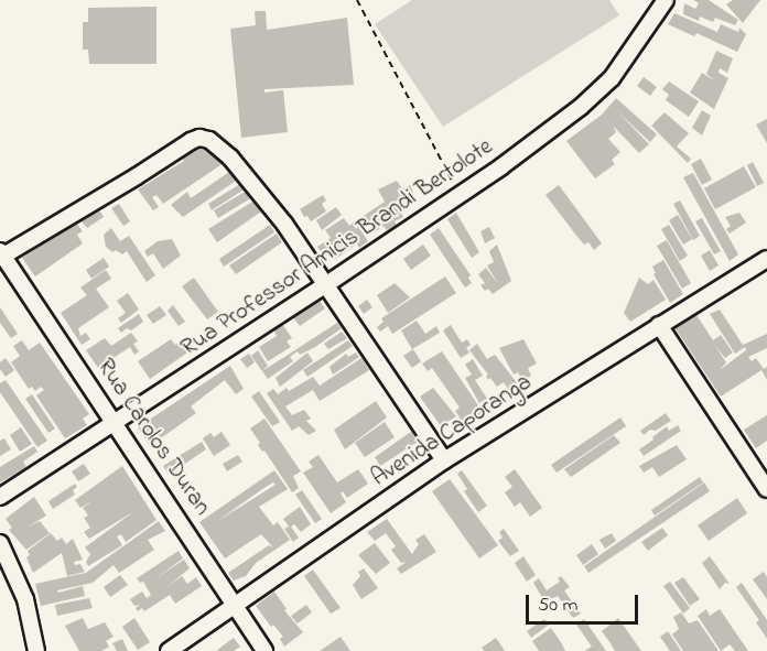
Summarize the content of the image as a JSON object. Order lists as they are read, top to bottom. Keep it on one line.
{"streets":{"street":["Rua Professor Amicis Brandi Bertolote","Avenida Caporanga","Rua Carolos Duran"]},"crossings":[["Rua Professor Amicis Brandi Bertolote","Rua Carolos Duran"],["Avenida Caporanga","Rua Carolos Duran"]],"scale_bar":"50 m"}
